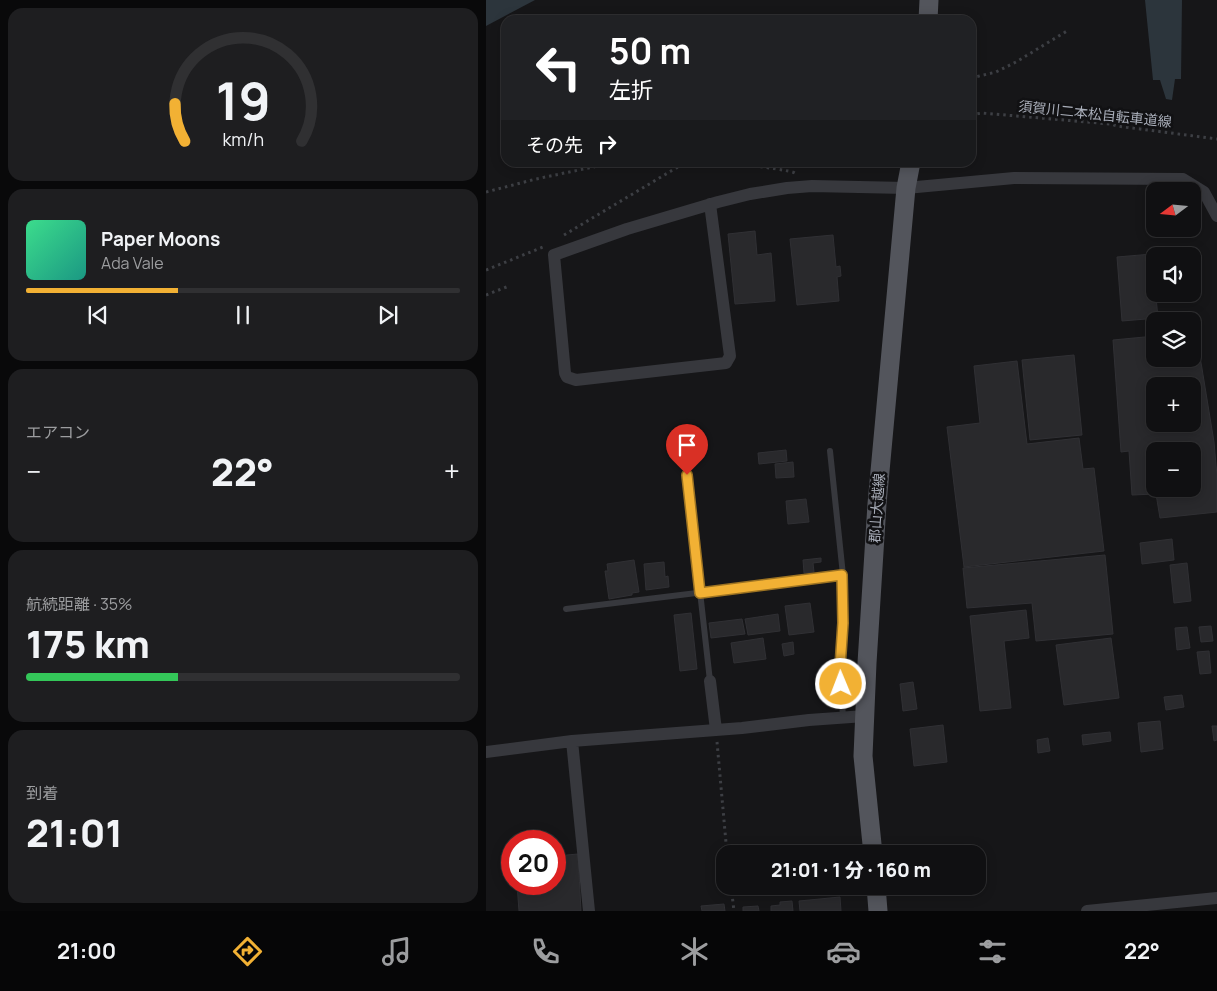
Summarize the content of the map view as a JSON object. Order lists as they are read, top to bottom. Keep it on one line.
{"streets":{"main road":["郡山大越線"],"path":["須賀川二本松自転車道線"]},"north":"left","page":{"turn":["50 m","左折"],"then":"その先","map_buttons":["+","−"],"song":["Paper Moons","Ada Vale"],"tile":["エアコン",["航続距離 · 35%","175 km"],["到着","21:01"]],"heat":["−","22°","+"],"limit":"20","trip":"21:01 · 1 分 · 160 m","tabs":["21:00","22°"],"gauge":["19","km/h"]}}
